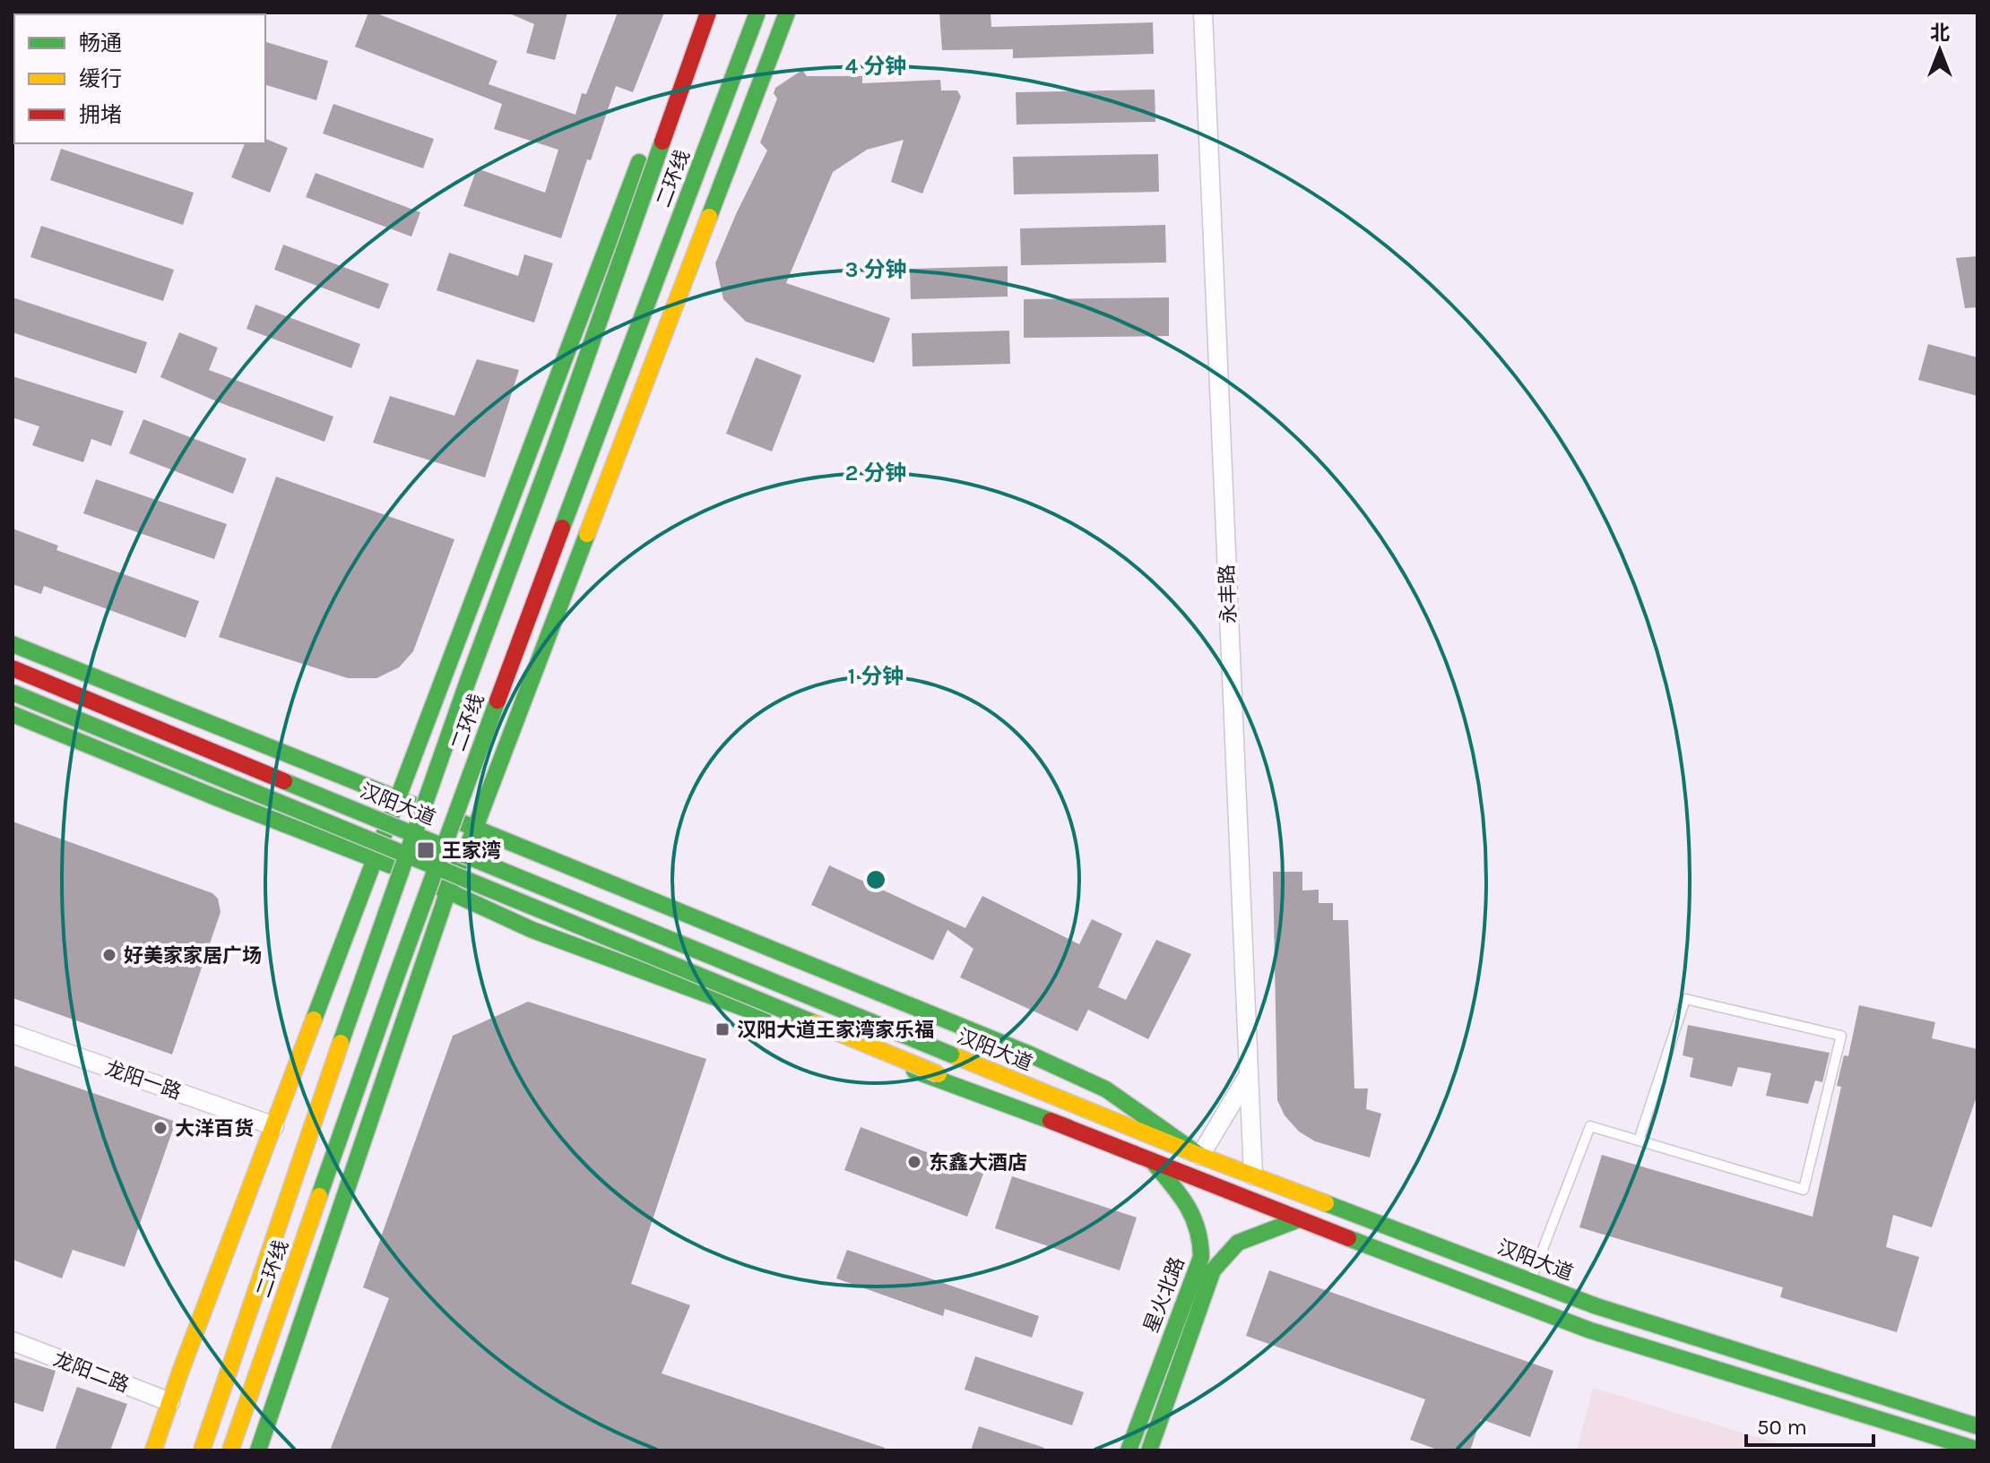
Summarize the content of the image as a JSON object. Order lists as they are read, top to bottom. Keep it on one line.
{"streets":{"main road":["二环线","汉阳大道","星火北路"],"street":["永丰路","龙阳一路","龙阳二路"]},"crossings":[["永丰路","汉阳大道"]],"places":{"transit":["王家湾","汉阳大道王家湾家乐福"],"other":["好美家家居广场","大洋百货","东鑫大酒店"]},"legend":["畅通","缓行","拥堵"],"scale_bar":"50 m","north":"top","rings":["4 分钟","3 分钟","2 分钟","1 分钟"]}
